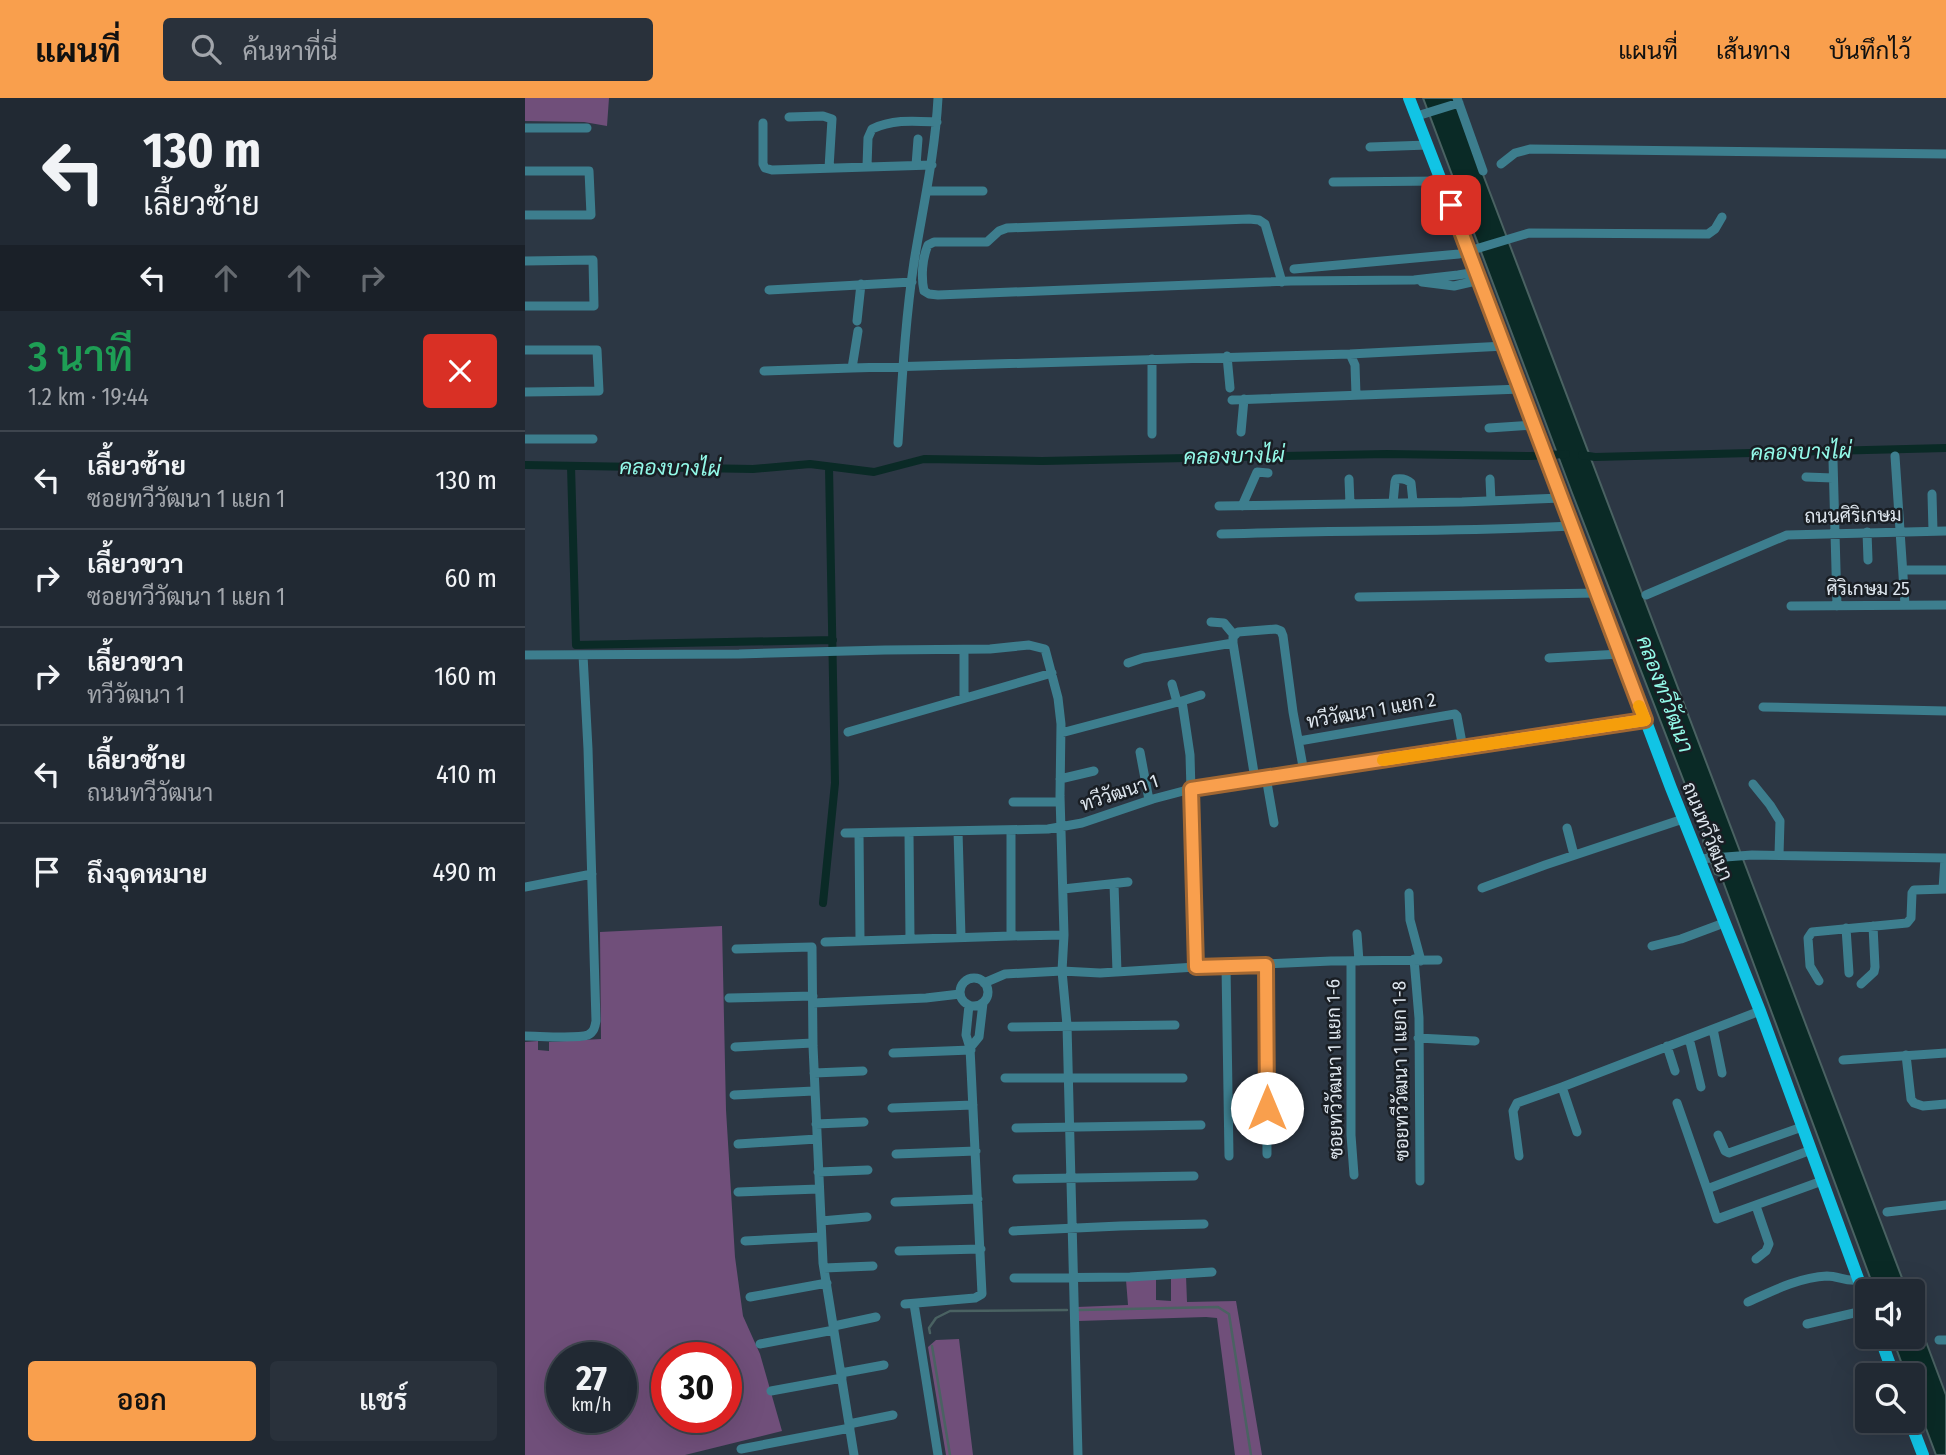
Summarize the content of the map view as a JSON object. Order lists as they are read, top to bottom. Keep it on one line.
{"streets":{"main road":["ถนนทวีวัฒนา"],"street":["ถนนศิริเกษม","ศิริเกษม 25","ทวีวัฒนา 1 แยก 2","ทวีวัฒนา 1","ซอยทวีวัฒนา 1 แยก 1-6","ซอยทวีวัฒนา 1 แยก 1-8"]},"crossings":[["ทวีวัฒนา 1 แยก 2","ทวีวัฒนา 1"],["ทวีวัฒนา 1","ถนนทวีวัฒนา"]],"water":["คลองบางไผ่","คลองทวีวัฒนา"],"page":{"header":"แผนที่","search":"ค้นหาที่นี่","nav":["แผนที่","เส้นทาง","บันทึกไว้"],"turn":["130 m","เลี้ยวซ้าย"],"heading":["3 นาที","1.2 km · 19:44"],"list":[{"name":"เลี้ยวซ้าย","note":"ซอยทวีวัฒนา 1 แยก 1","value":"130 m"},{"name":"เลี้ยวขวา","note":"ซอยทวีวัฒนา 1 แยก 1","value":"60 m"},{"name":"เลี้ยวขวา","note":"ทวีวัฒนา 1","value":"160 m"},{"name":"เลี้ยวซ้าย","note":"ถนนทวีวัฒนา","value":"410 m"},{"name":"ถึงจุดหมาย","value":"490 m"}],"speed":"27 km/h","limit":"30","buttons":["ออก","แชร์"]}}
